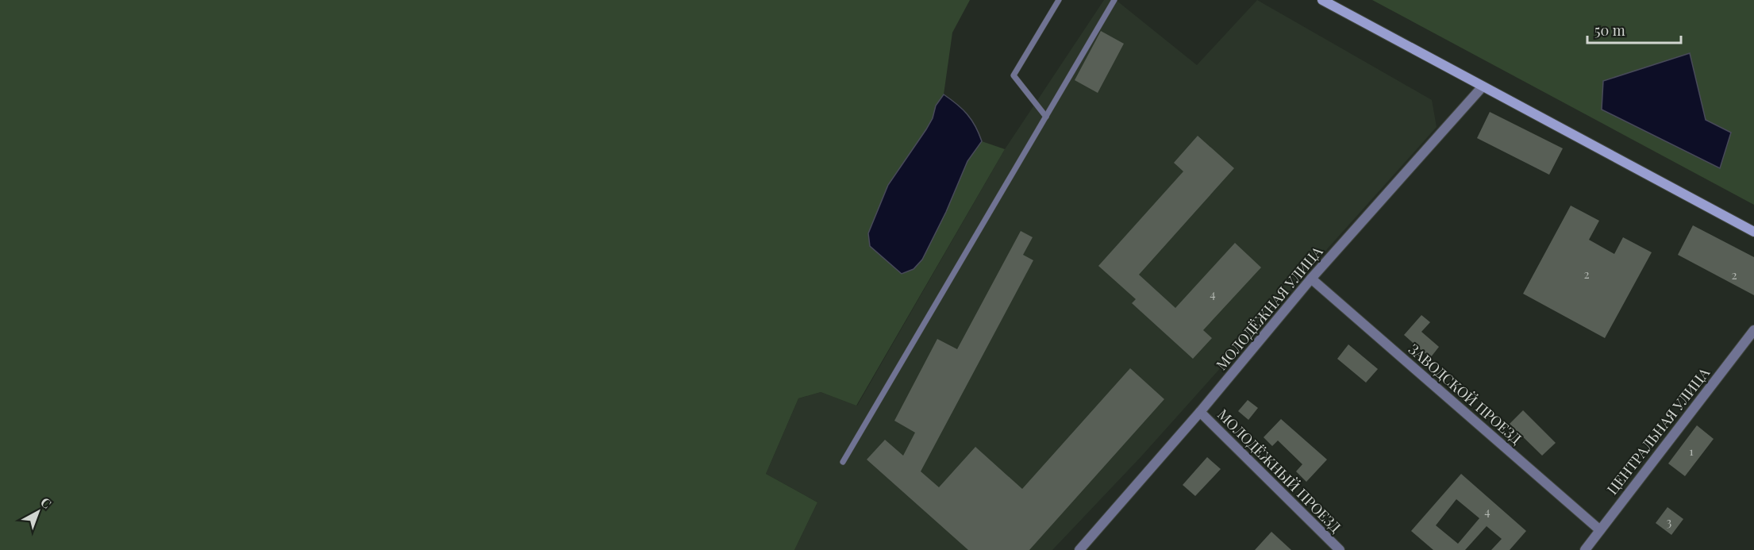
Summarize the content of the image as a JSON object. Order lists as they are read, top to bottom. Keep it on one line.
{"streets":{"street":["МОЛОДЁЖНАЯ УЛИЦА","ЗАВОДСКОЙ ПРОЕЗД","ЦЕНТРАЛЬНАЯ УЛИЦА","МОЛОДЁЖНЫЙ ПРОЕЗД"]},"crossings":[["МОЛОДЁЖНАЯ УЛИЦА","ЗАВОДСКОЙ ПРОЕЗД"],["МОЛОДЁЖНАЯ УЛИЦА","МОЛОДЁЖНЫЙ ПРОЕЗД"],["ЗАВОДСКОЙ ПРОЕЗД","ЦЕНТРАЛЬНАЯ УЛИЦА"]],"house_numbers":["2","2","4","1","4","3"],"scale_bar":"50 m","north":"top right"}
